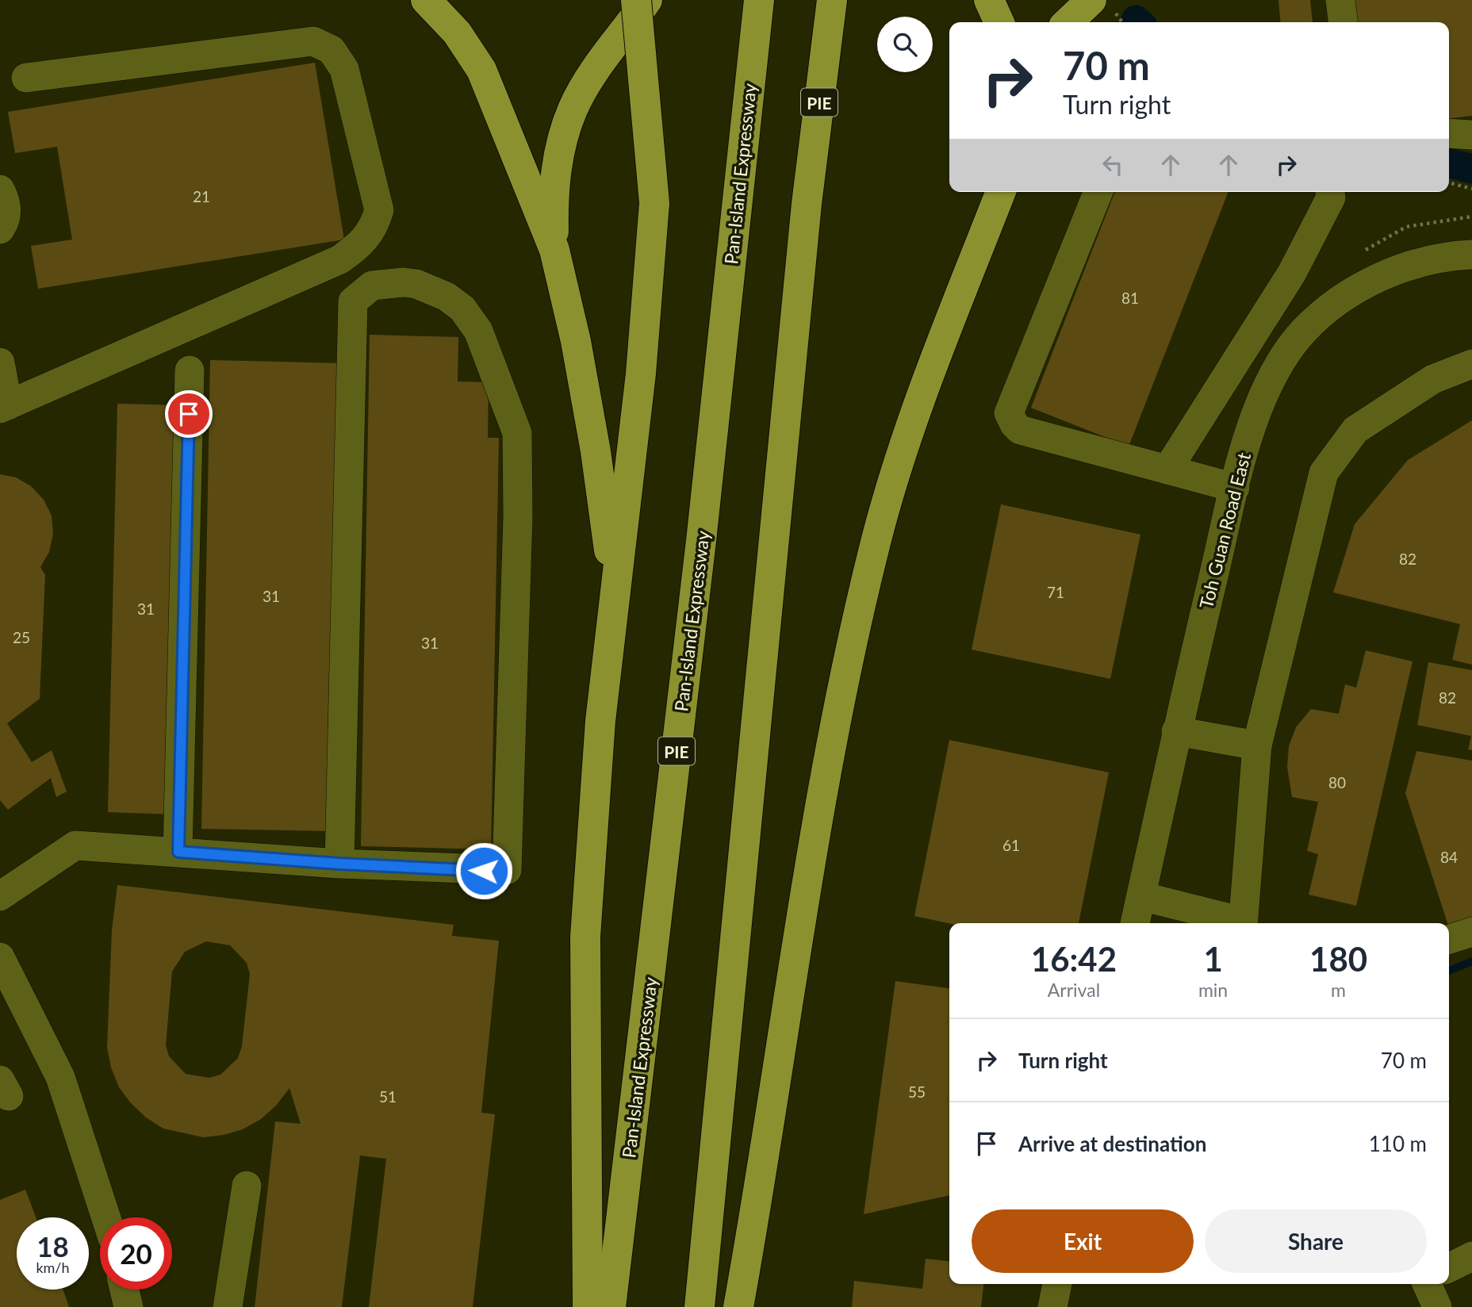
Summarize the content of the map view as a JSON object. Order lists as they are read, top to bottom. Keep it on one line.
{"streets":{"highway":["PIE","Pan-Island Expressway"],"street":["Toh Guan Road East"]},"house_numbers":["21","81","82","71","31","31","25","31","82","80","61","84","55","51"],"page":{"turn":["70 m","Turn right"],"eta":["16:42","Arrival","1","min","180","m"],"list":[{"name":"Turn right","value":"70 m"},{"name":"Arrive at destination","value":"110 m"}],"buttons":["Exit","Share"],"speed":"18 km/h","limit":"20"}}
